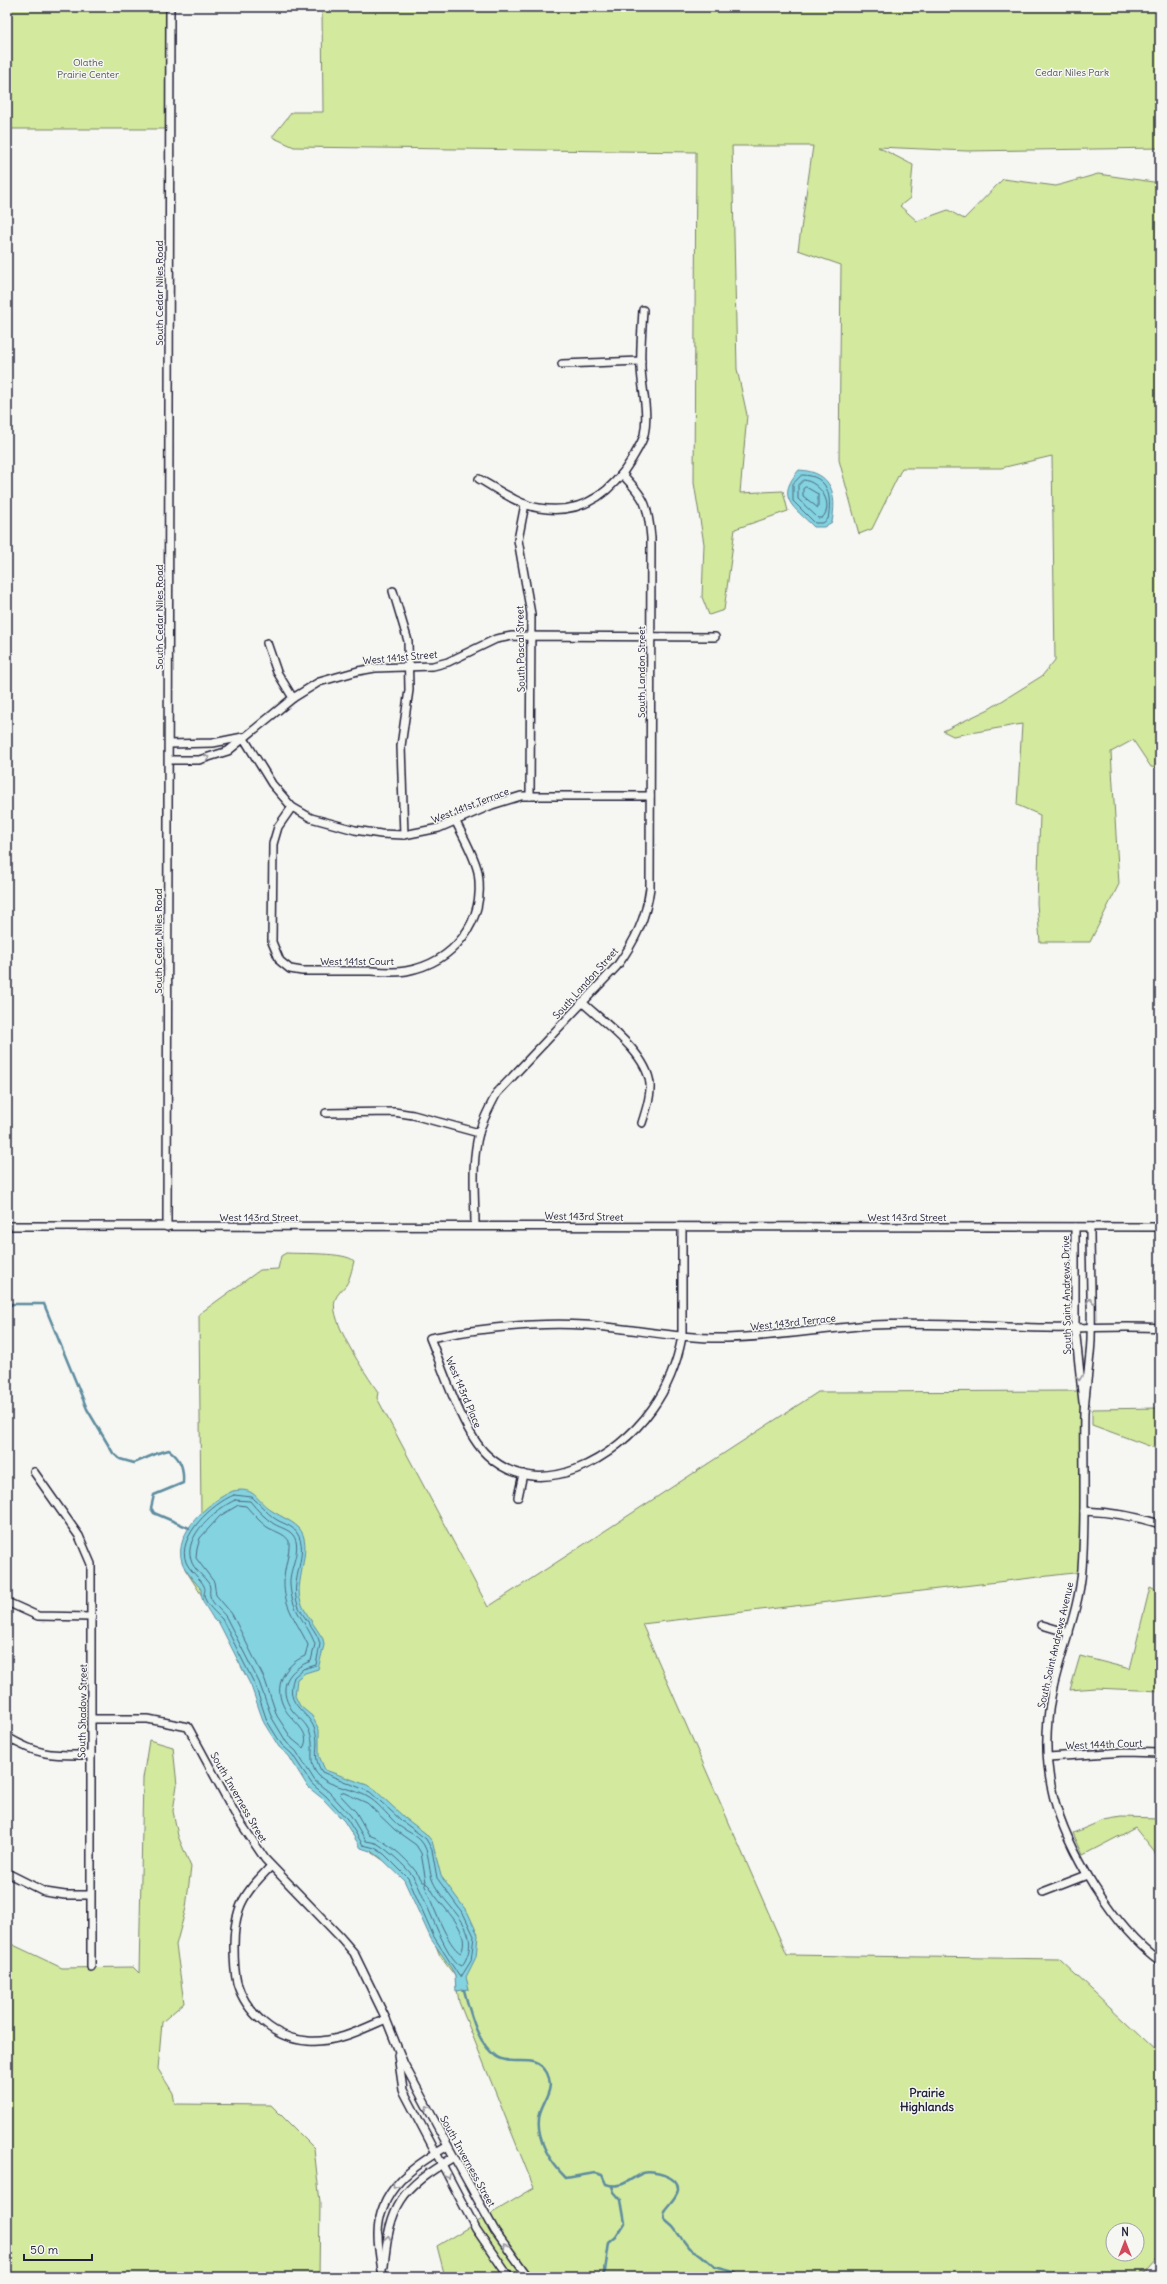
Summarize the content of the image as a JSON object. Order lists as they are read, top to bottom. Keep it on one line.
{"streets":{"street":["South Cedar Niles Road","South Pascal Street","West 141st Street","South Landon Street","West 141st Terrace","West 141st Court","West 143rd Street","South Saint Andrews Drive","West 143rd Terrace","West 143rd Place","South Saint Andrews Avenue","South Shadow Street","West 144th Court","South Inverness Street"]},"crossings":[["South Cedar Niles Road","West 141st Street"],["South Cedar Niles Road","West 143rd Street"],["South Pascal Street","West 141st Street"],["South Pascal Street","West 141st Terrace"],["West 141st Street","South Landon Street"],["West 141st Street","West 141st Terrace"],["South Landon Street","West 141st Terrace"],["South Landon Street","West 143rd Street"],["West 141st Terrace","West 141st Court"],["West 143rd Street","South Saint Andrews Drive"],["West 143rd Street","West 143rd Place"],["West 143rd Street","South Saint Andrews Avenue"],["South Saint Andrews Drive","West 143rd Terrace"],["South Saint Andrews Drive","South Saint Andrews Avenue"],["West 143rd Terrace","West 143rd Place"],["West 143rd Terrace","South Saint Andrews Avenue"],["South Saint Andrews Avenue","West 144th Court"],["South Shadow Street","South Inverness Street"]],"one_way":["South Saint Andrews Drive"],"districts":["Prairie Highlands"],"parks":["Olathe Prairie Center","Cedar Niles Park"],"scale_bar":"50 m","north":"top"}
